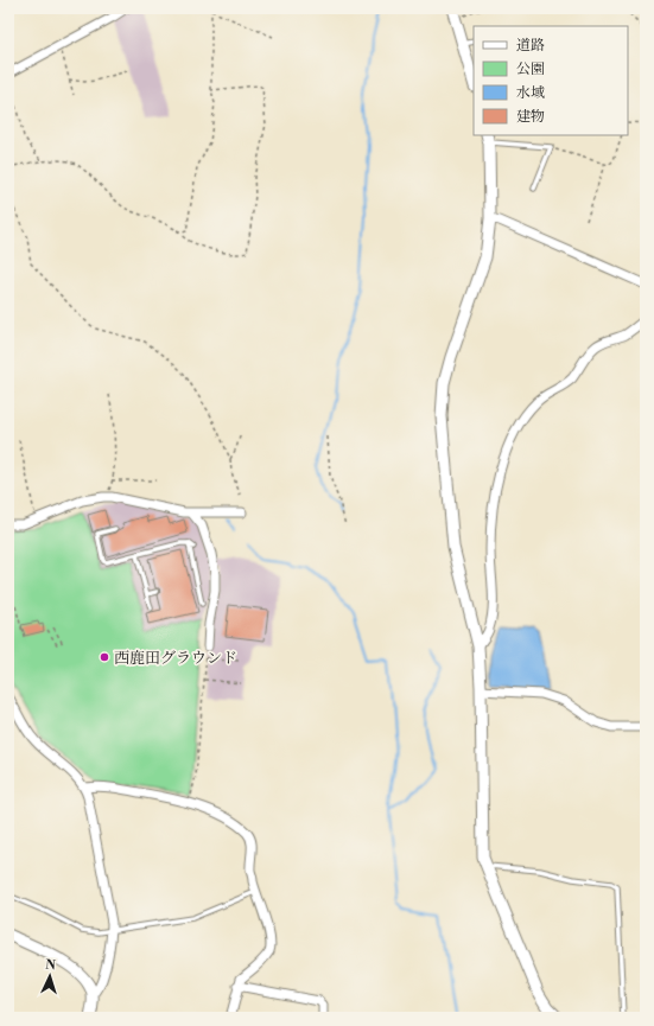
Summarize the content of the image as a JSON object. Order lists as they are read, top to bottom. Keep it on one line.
{"places":["西鹿田グラウンド"],"legend":["道路","公園","水域","建物"],"north":"top"}
